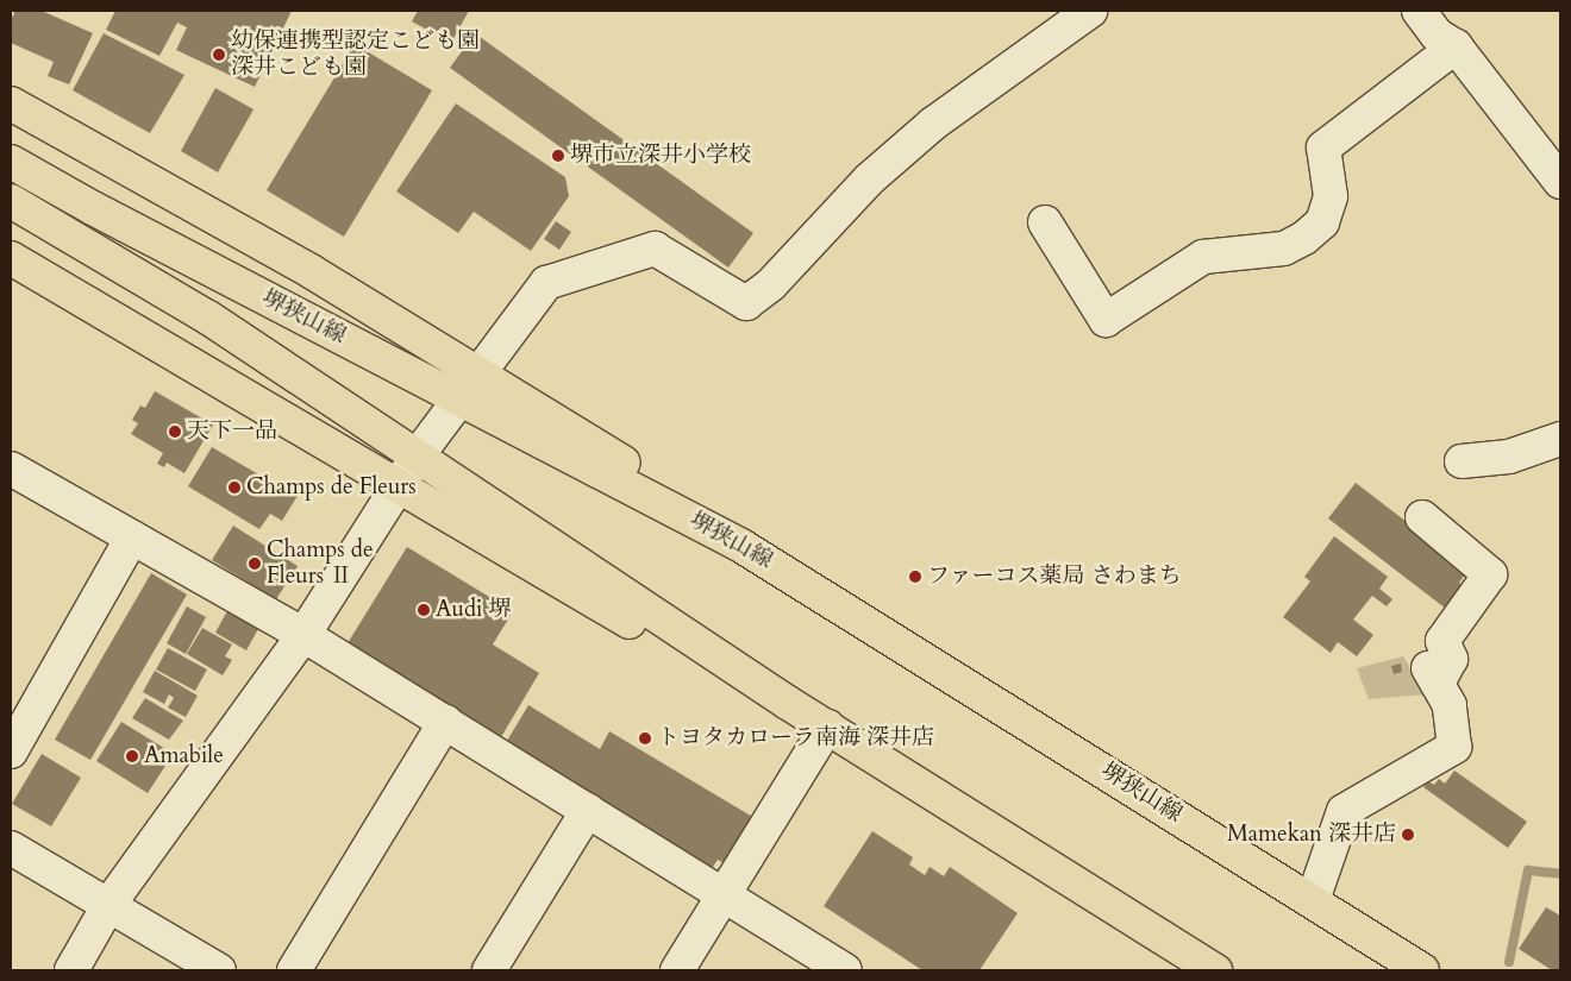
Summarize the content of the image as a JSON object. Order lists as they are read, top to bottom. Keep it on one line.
{"streets":{"main road":["堺狭山線"]},"places":["幼保連携型認定こども園 深井こども園","堺市立深井小学校","天下一品","Champs de Fleurs","Champs de Fleurs Ⅱ","ファーコス薬局 さわまち","Audi 堺","トヨタカローラ南海 深井店","Amabile","Mamekan 深井店"]}
